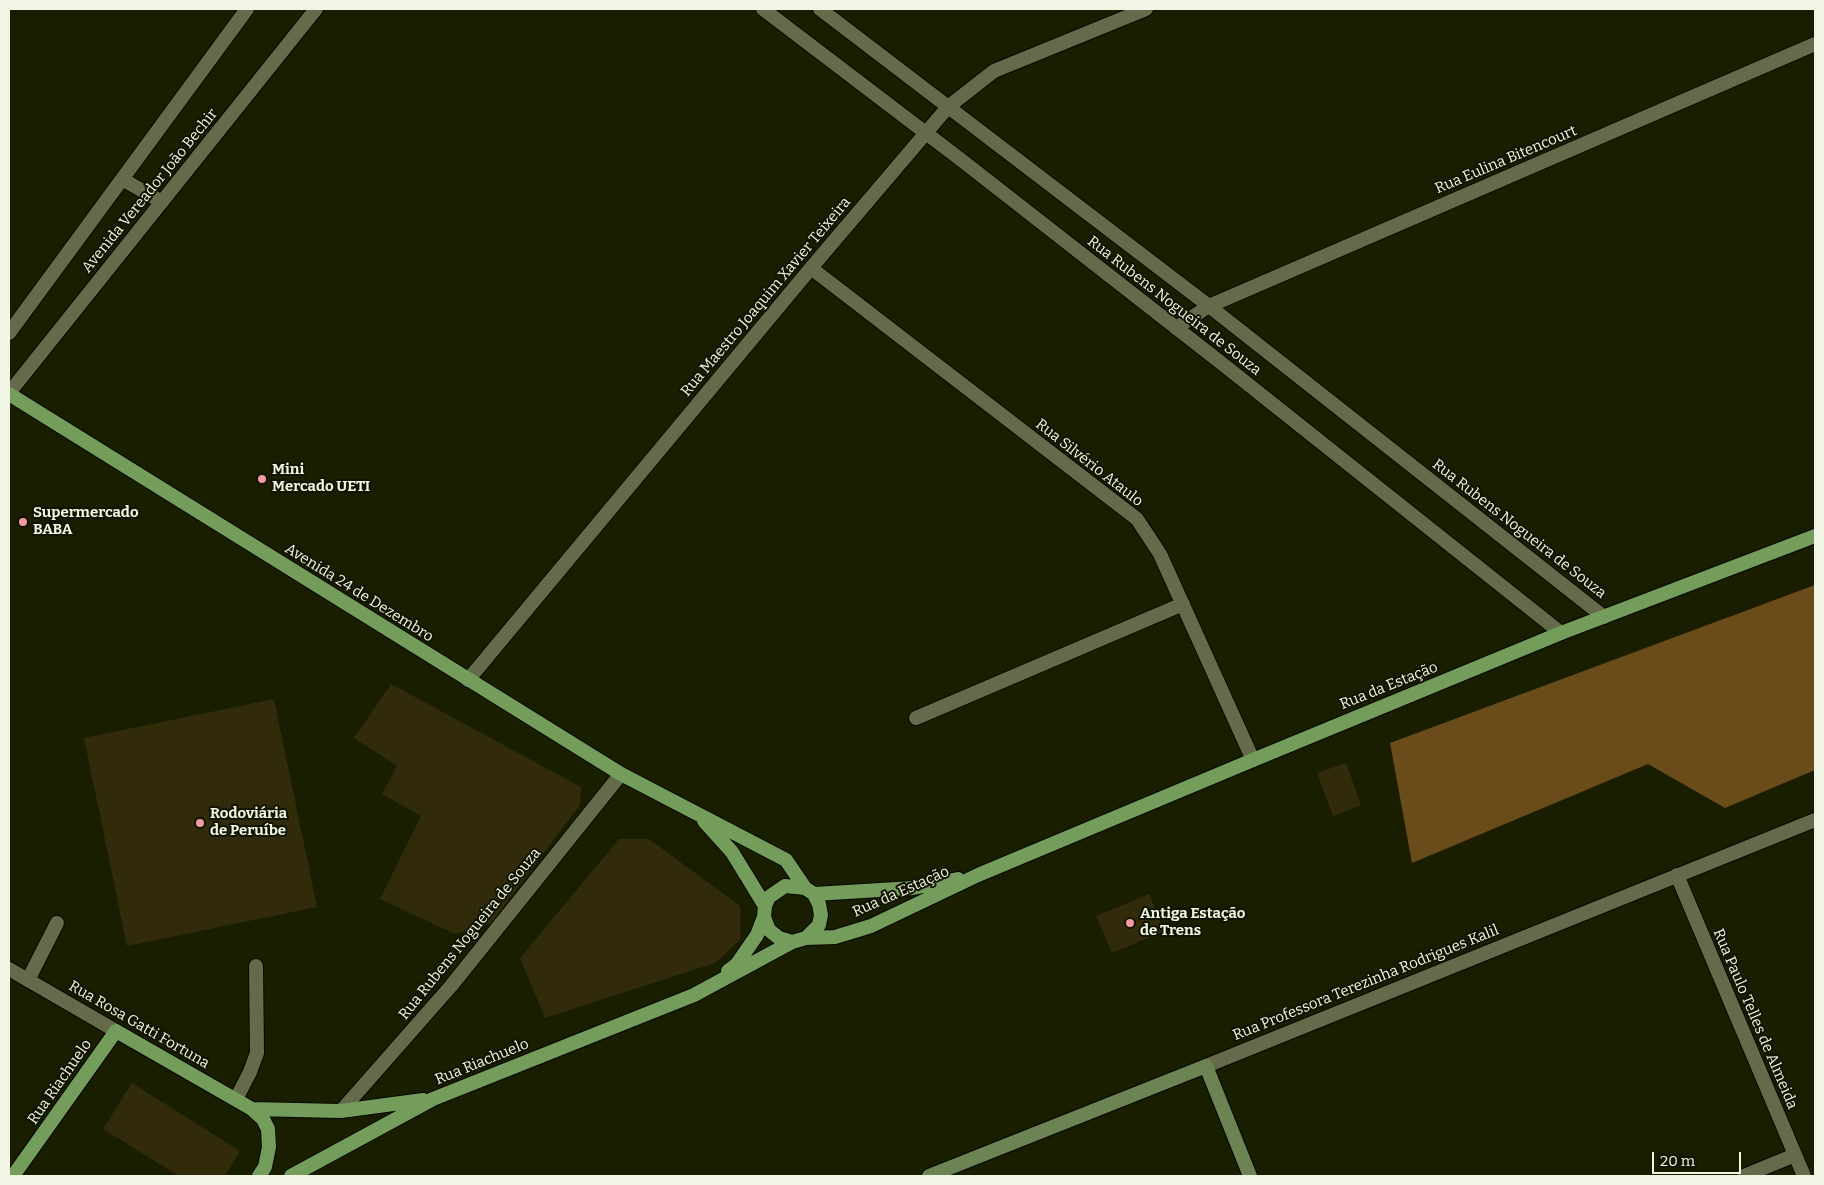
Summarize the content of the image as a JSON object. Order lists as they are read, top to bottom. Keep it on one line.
{"streets":{"main road":["Avenida 24 de Dezembro","Rua da Estação","Rua Professora Terezinha Rodrigues Kalil","Rua Rosa Gatti Fortuna","Rua Riachuelo"],"street":["Rua Eulina Bitencourt","Avenida Vereador João Bechir","Rua Maestro Joaquim Xavier Teixeira","Rua Rubens Nogueira de Souza","Rua Silvério Ataulo","Rua Paulo Telles de Almeida"]},"crossings":[["Rua Eulina Bitencourt","Rua Rubens Nogueira de Souza"],["Avenida Vereador João Bechir","Avenida 24 de Dezembro"],["Rua Maestro Joaquim Xavier Teixeira","Rua Rubens Nogueira de Souza"],["Rua Maestro Joaquim Xavier Teixeira","Rua Silvério Ataulo"],["Rua Maestro Joaquim Xavier Teixeira","Avenida 24 de Dezembro"],["Rua Rubens Nogueira de Souza","Avenida 24 de Dezembro"],["Rua Rubens Nogueira de Souza","Rua da Estação"],["Rua Silvério Ataulo","Rua da Estação"],["Avenida 24 de Dezembro","Rua da Estação"],["Avenida 24 de Dezembro","Rua Riachuelo"],["Rua da Estação","Rua Riachuelo"],["Rua Professora Terezinha Rodrigues Kalil","Rua Paulo Telles de Almeida"],["Rua Rosa Gatti Fortuna","Rua Riachuelo"]],"places":["Mini Mercado UETI","Supermercado BABA","Rodoviária de Peruíbe","Antiga Estação de Trens"],"scale_bar":"20 m"}
